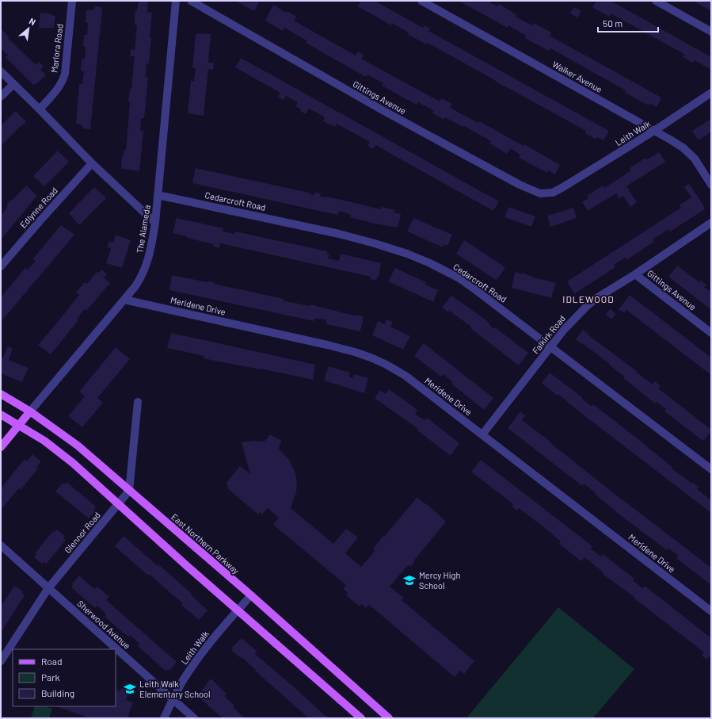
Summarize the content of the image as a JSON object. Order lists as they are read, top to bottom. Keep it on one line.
{"streets":{"main road":["The Alameda","East Northern Parkway"],"street":["Marlora Road","Walker Avenue","Gittings Avenue","Leith Walk","Cedarcroft Road","Edlynne Road","Meridene Drive","Falkirk Road","Glennor Road","Sherwood Avenue"]},"crossings":[["Walker Avenue","Leith Walk"],["Gittings Avenue","Leith Walk"],["Gittings Avenue","Falkirk Road"],["Leith Walk","East Northern Parkway"],["Leith Walk","Sherwood Avenue"],["Cedarcroft Road","The Alameda"],["Cedarcroft Road","Falkirk Road"],["The Alameda","Meridene Drive"],["The Alameda","East Northern Parkway"],["Meridene Drive","Falkirk Road"],["Glennor Road","East Northern Parkway"],["Glennor Road","Sherwood Avenue"]],"districts":["IDLEWOOD"],"places":{"school or university":["Mercy High School","Leith Walk Elementary School"]},"legend":["Road","Park","Building"],"scale_bar":"50 m","north":"top right"}
